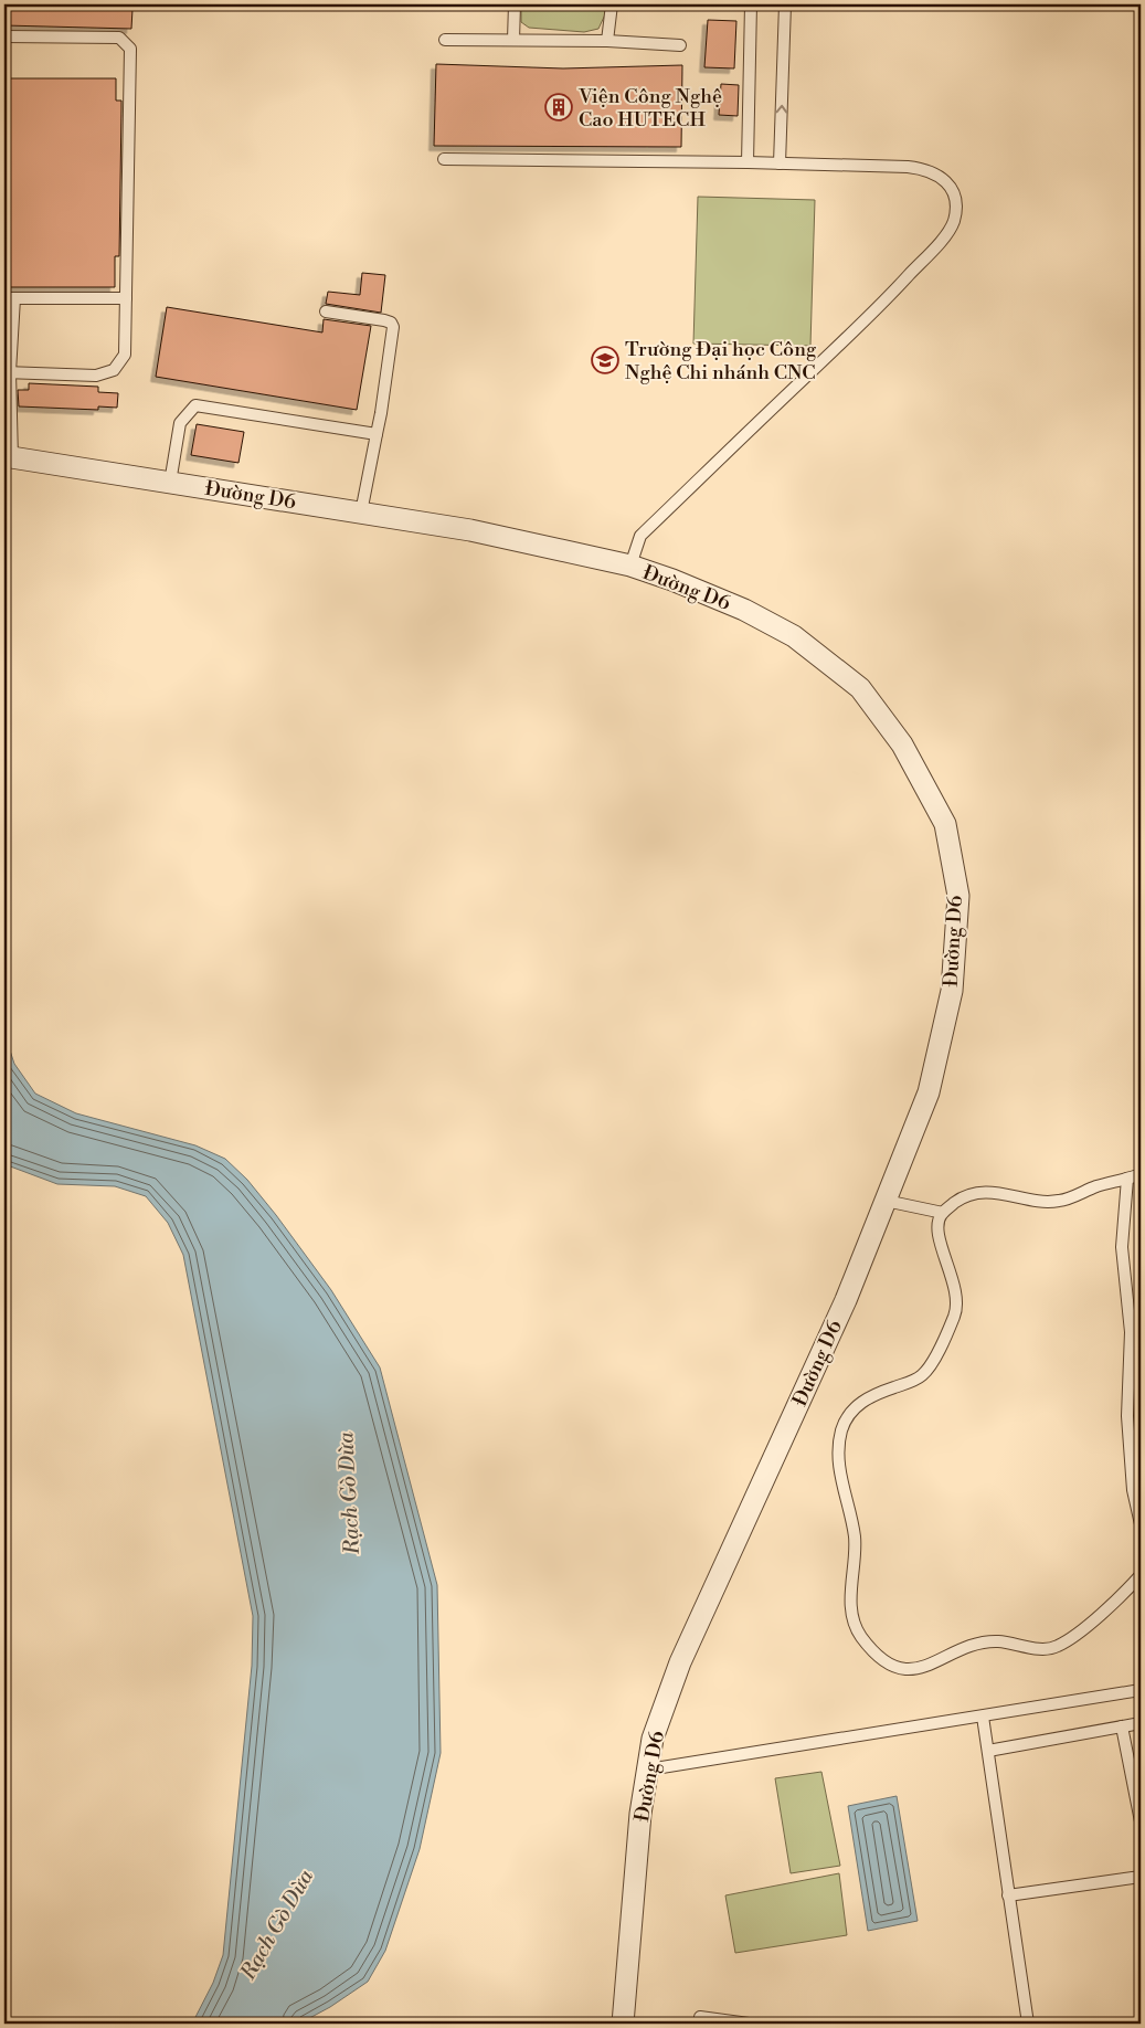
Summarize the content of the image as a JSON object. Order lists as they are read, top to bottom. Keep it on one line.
{"streets":{"street":["Đường D6"]},"water":["Rạch Gò Dừa"],"places":{"building":["Viện Công Nghệ Cao HUTECH"],"school or university":["Trường Đại học Công Nghệ Chi nhánh CNC"]}}
